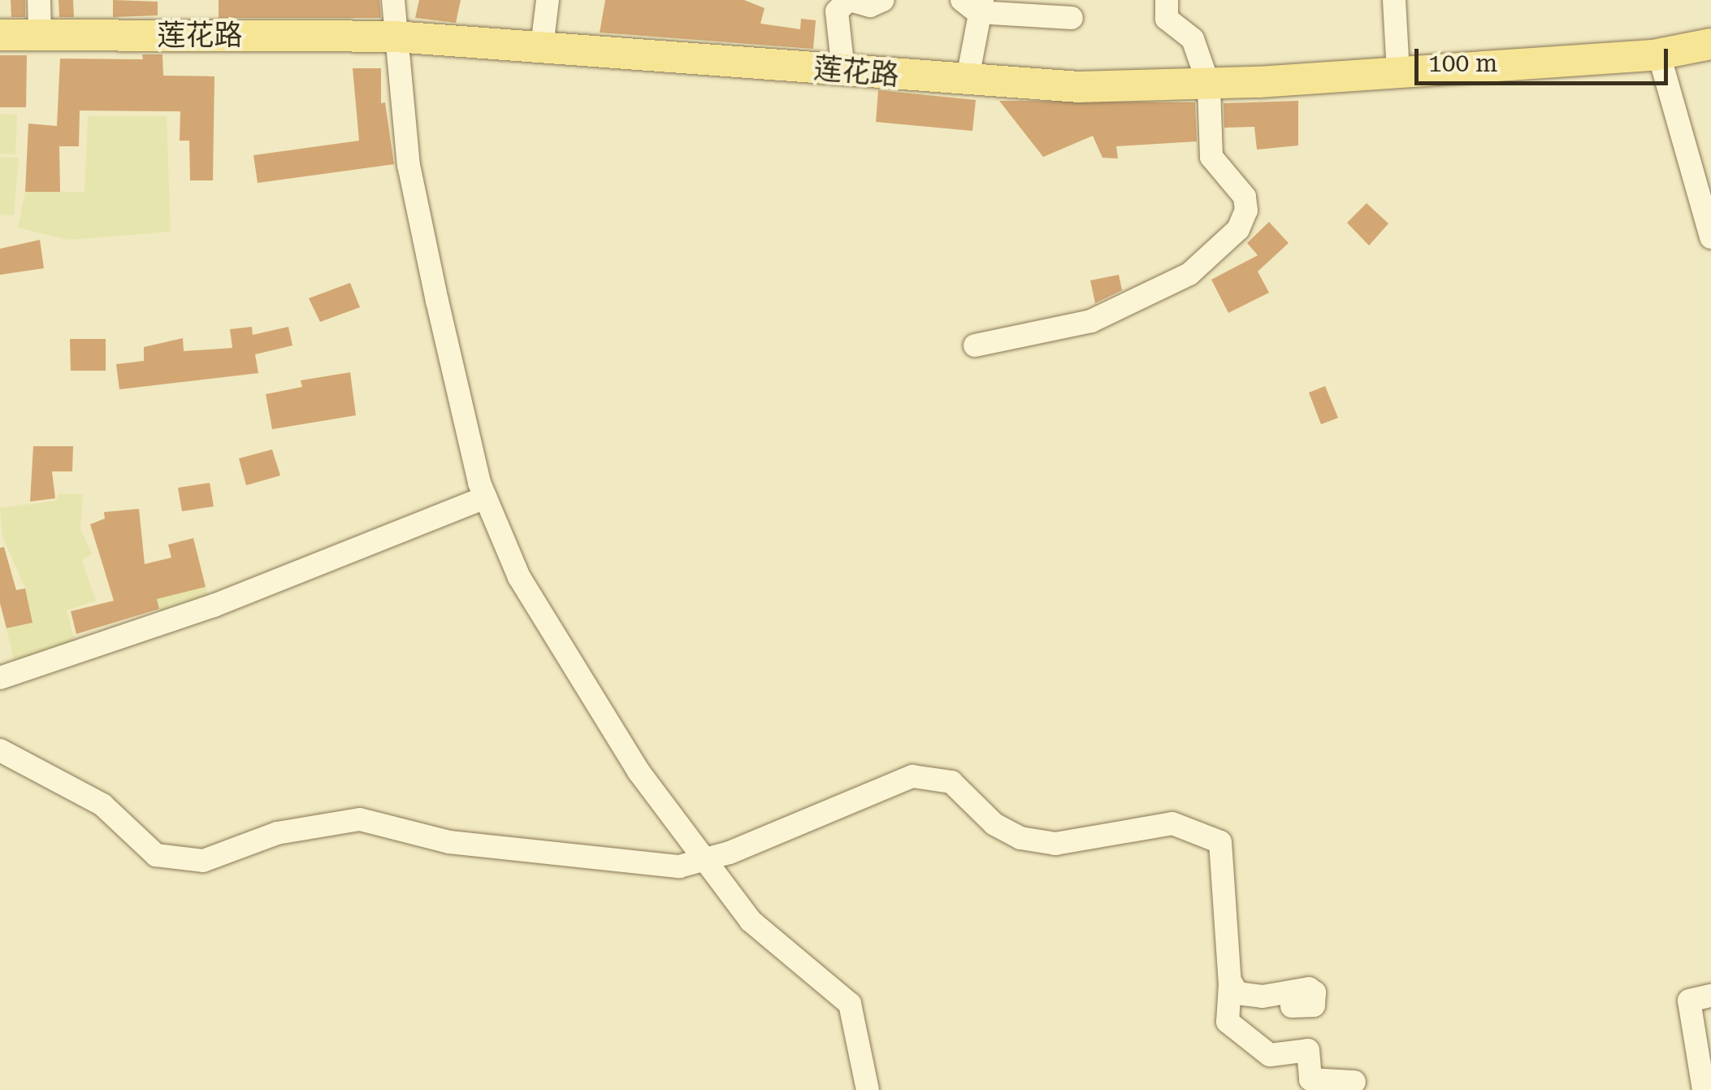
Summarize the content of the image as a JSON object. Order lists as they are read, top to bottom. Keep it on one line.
{"streets":{"main road":["莲花路"]},"scale_bar":"100 m"}
